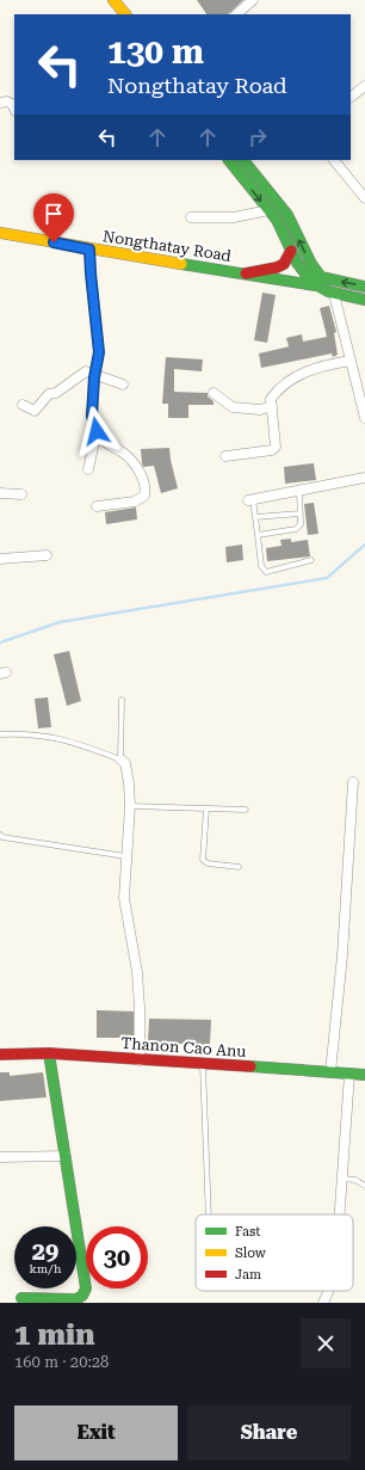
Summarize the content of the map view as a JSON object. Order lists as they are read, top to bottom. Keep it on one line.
{"streets":{"street":["Nongthatay Road","Thanon Cao Anu"]},"legend":["Fast","Slow","Jam"],"page":{"turn":["130 m","Nongthatay Road"],"speed":"29 km/h","limit":"30","heading":["1 min","160 m · 20:28"],"buttons":["Exit","Share"]}}
